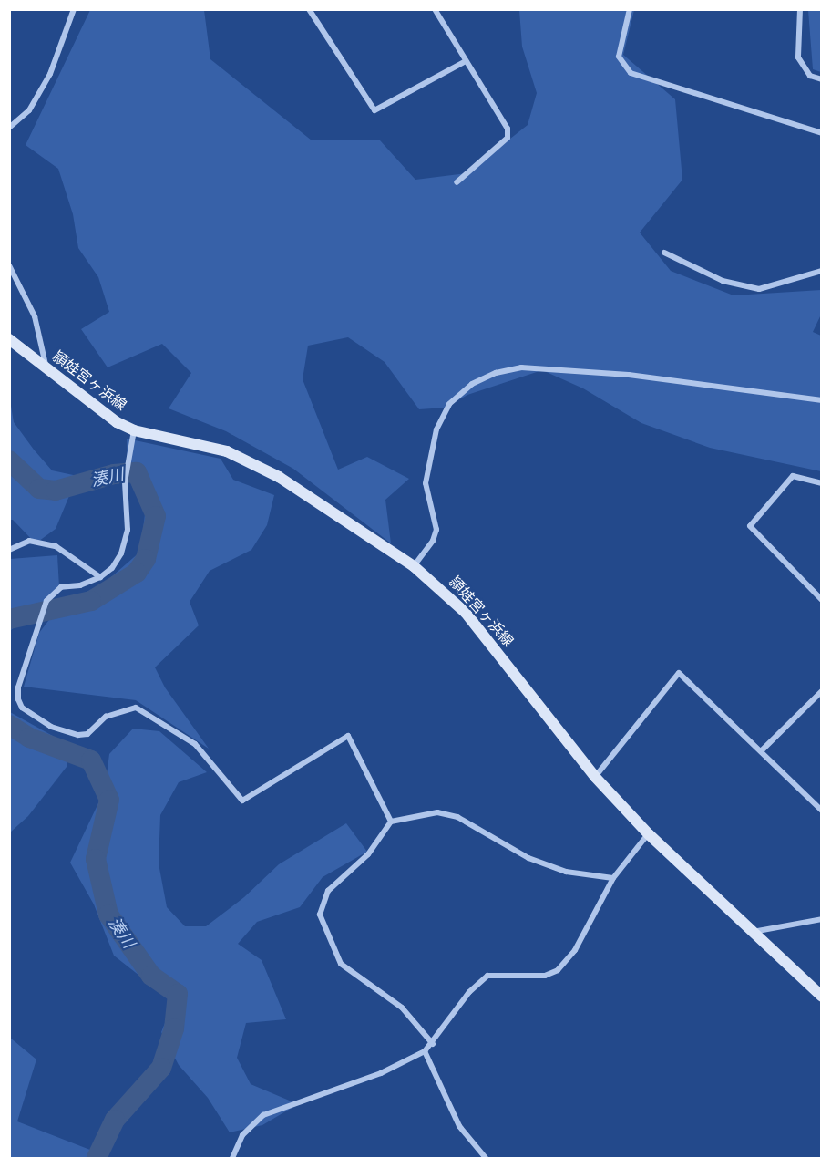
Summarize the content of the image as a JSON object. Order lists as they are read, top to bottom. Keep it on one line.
{"streets":{"main road":["頴娃宮ヶ浜線"]},"water":["湊川"]}
